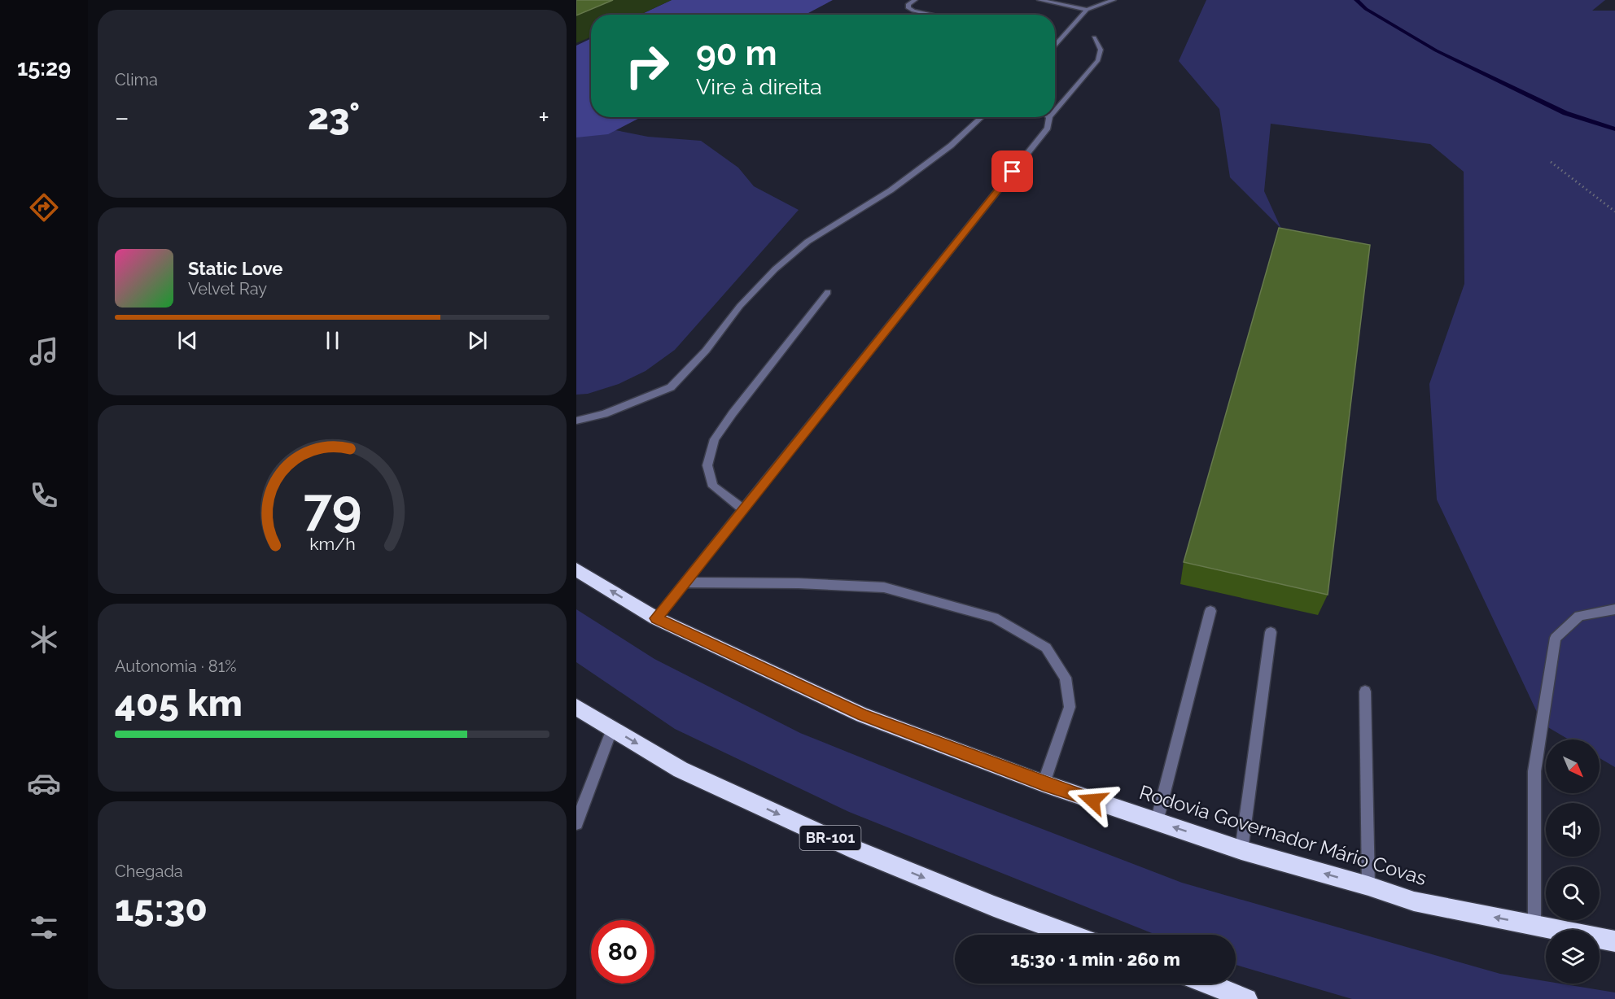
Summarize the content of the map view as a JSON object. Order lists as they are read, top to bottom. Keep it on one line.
{"streets":{"highway":["Rodovia Governador Mário Covas","BR-101"]},"one_way":["Rodovia Governador Mário Covas"],"north":"bottom right","page":{"tabs":"15:29","tile":["Clima",["Autonomia · 81%","405 km"],["Chegada","15:30"]],"turn":["90 m","Vire à direita"],"heat":["−","23°","+"],"song":["Static Love","Velvet Ray"],"limit":"80","trip":"15:30 · 1 min · 260 m","gauge":["79","km/h"]}}
